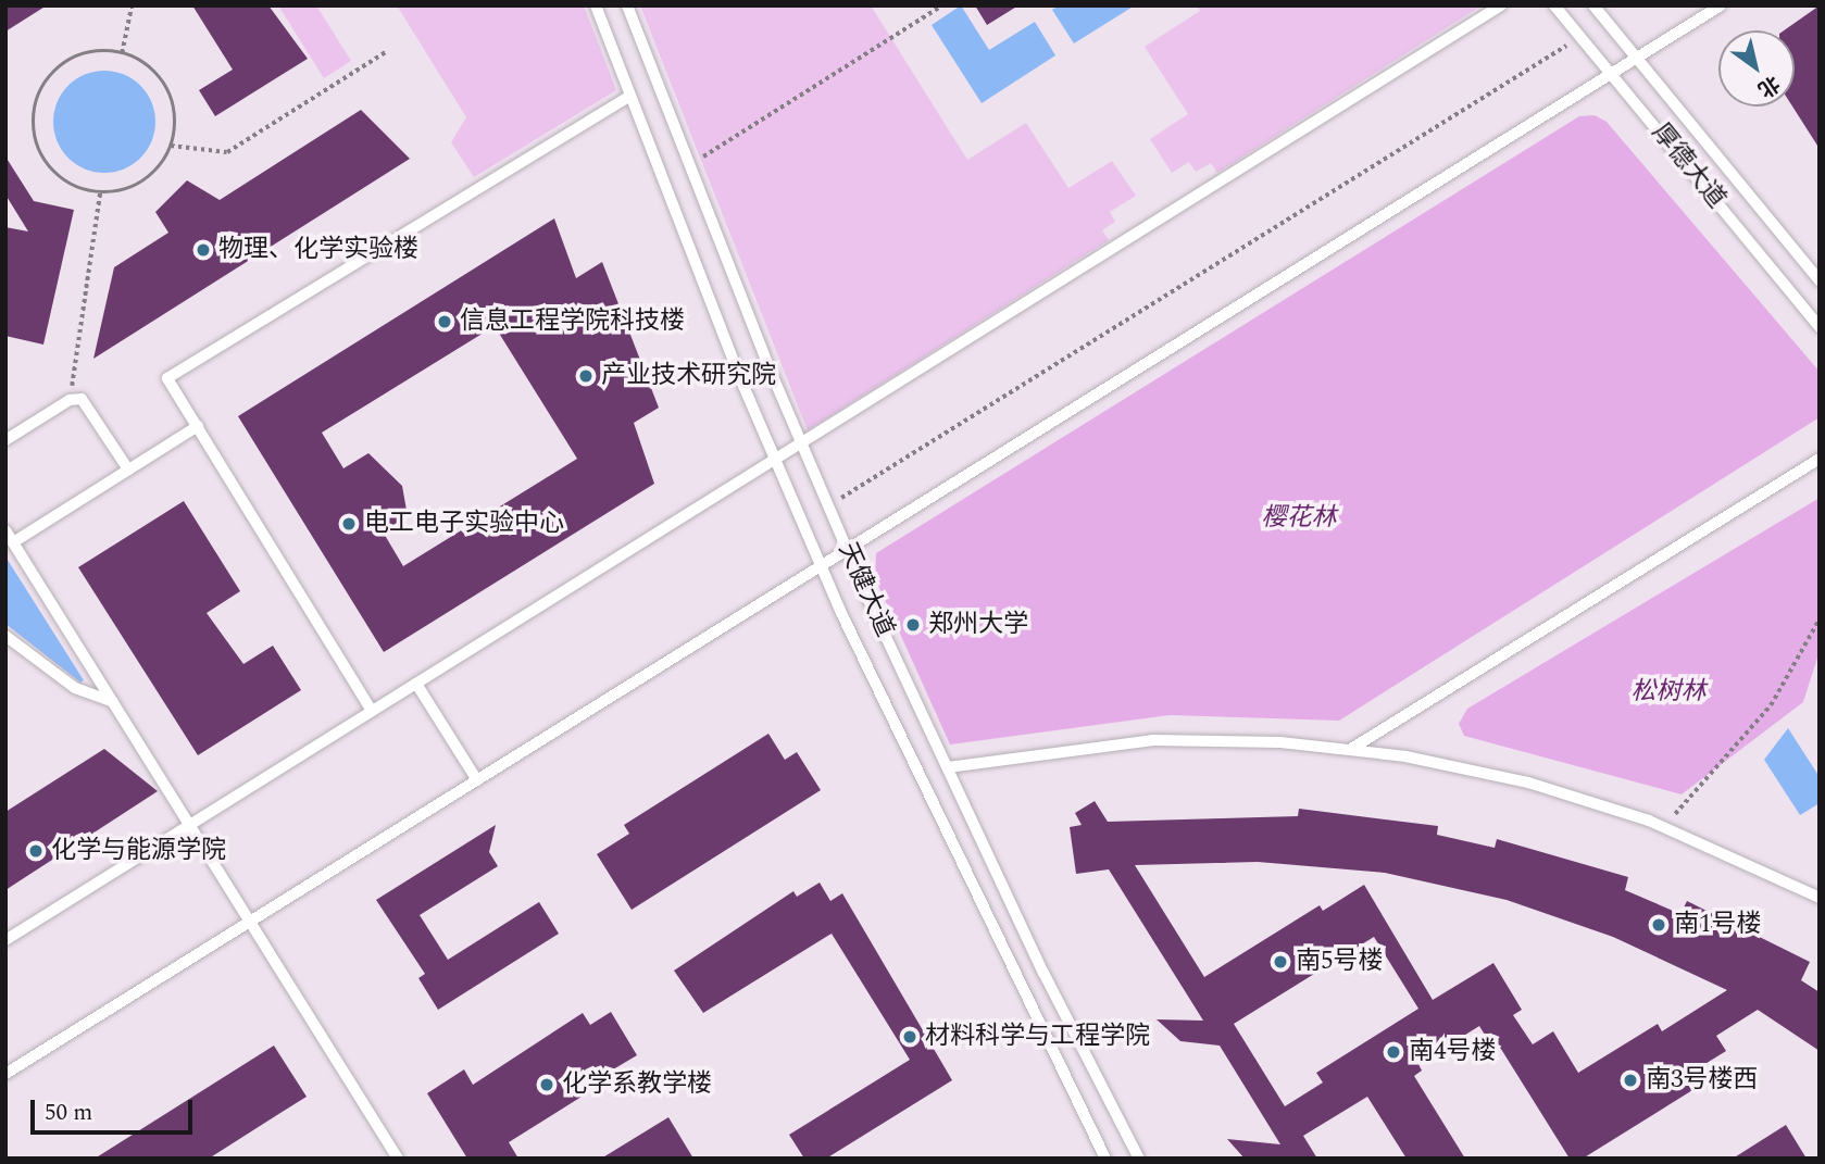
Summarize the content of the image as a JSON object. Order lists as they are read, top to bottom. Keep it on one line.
{"streets":{"lane":["厚德大道","天健大道"]},"parks":["樱花林","松树林"],"places":["物理、化学实验楼","信息工程学院科技楼","产业技术研究院","电工电子实验中心","郑州大学","化学与能源学院","南1号楼","南5号楼","材料科学与工程学院","南4号楼","南3号楼西","化学系教学楼"],"scale_bar":"50 m","north":"bottom right"}
